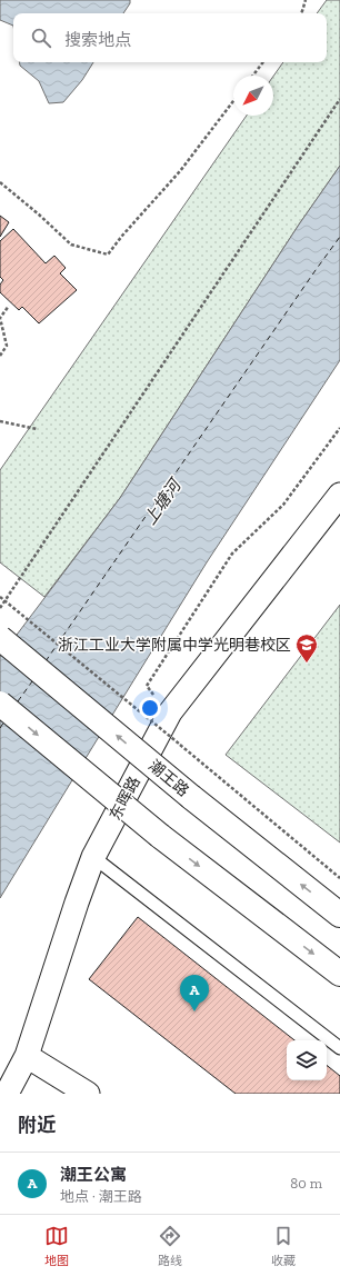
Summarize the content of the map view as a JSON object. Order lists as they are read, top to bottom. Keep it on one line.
{"streets":{"main road":["潮王路"],"street":["东晖路"]},"water":["上塘河"],"places":{"school or university":["浙江工业大学附属中学光明巷校区"]},"north":"bottom left","page":{"search":"搜索地点","pins":"A","heading":"附近","list":[{"mark":"A","name":"潮王公寓","note":"地点 · 潮王路","value":"80 m"}],"nav":["地图","路线","收藏"]}}
